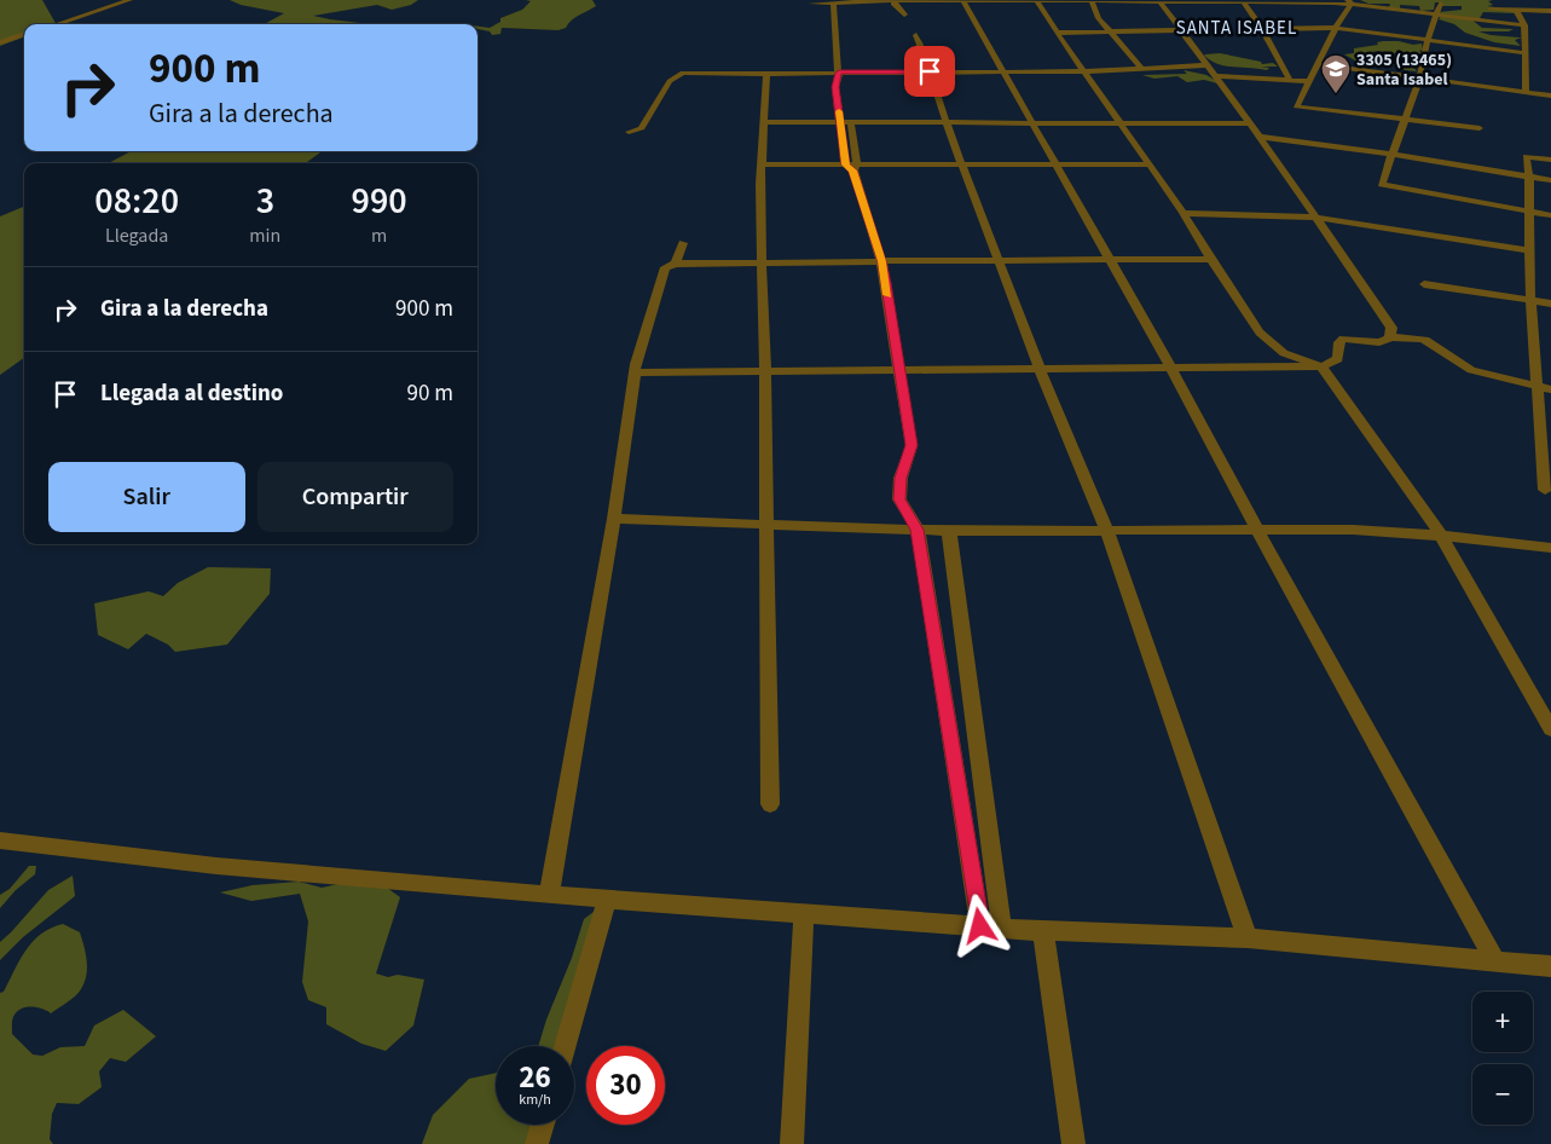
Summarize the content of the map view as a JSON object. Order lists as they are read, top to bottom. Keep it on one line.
{"districts":["SANTA ISABEL"],"places":{"school or university":["3305 (13465) Santa Isabel"]},"page":{"turn":["900 m","Gira a la derecha"],"eta":["08:20","Llegada","3","min","990","m"],"list":[{"name":"Gira a la derecha","value":"900 m"},{"name":"Llegada al destino","value":"90 m"}],"buttons":["Salir","Compartir"],"map_buttons":["+","−"],"speed":"26 km/h","limit":"30"}}
